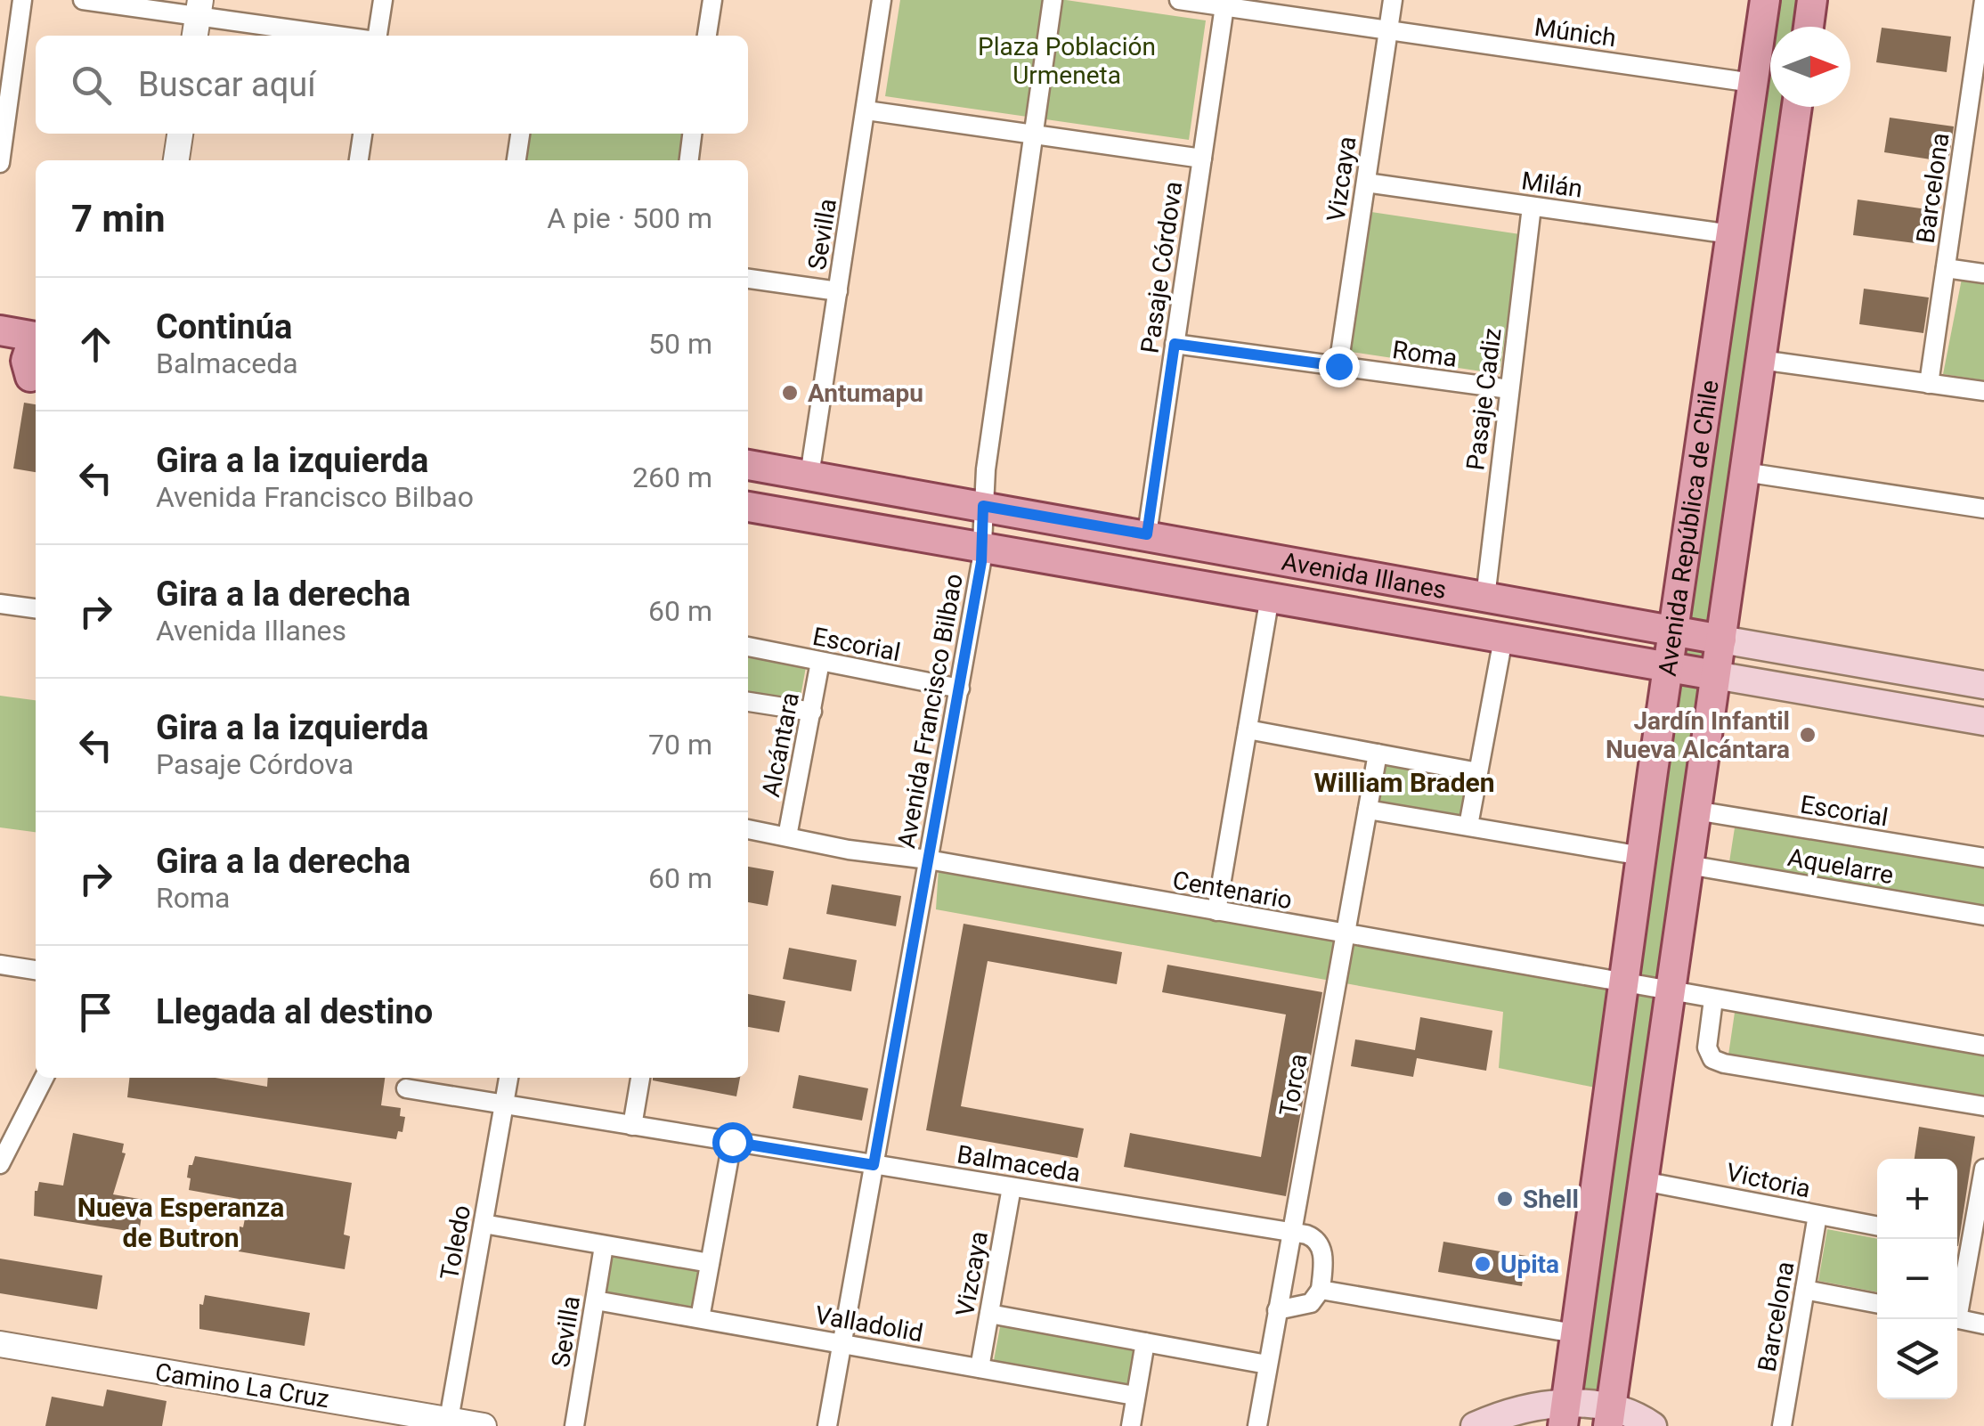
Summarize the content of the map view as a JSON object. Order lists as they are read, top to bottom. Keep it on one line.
{"streets":{"main road":["Avenida República de Chile","Avenida Illanes"],"street":["Múnich","Vizcaya","Milán","Barcelona","Sevilla","Pasaje Córdova","Roma","Pasaje Cadiz","Escorial","Avenida Francisco Bilbao","Alcántara","Aquelarre","Centenario","Torca","Balmaceda","Victoria","Toledo","Valladolid","Camino La Cruz"]},"crossings":[["Múnich","Vizcaya"],["Múnich","Pasaje Córdova"],["Múnich","Avenida República de Chile"],["Vizcaya","Milán"],["Vizcaya","Roma"],["Vizcaya","Balmaceda"],["Vizcaya","Valladolid"],["Milán","Pasaje Cadiz"],["Milán","Avenida República de Chile"],["Barcelona","Victoria"],["Sevilla","Avenida Illanes"],["Sevilla","Valladolid"],["Pasaje Córdova","Roma"],["Pasaje Córdova","Avenida Illanes"],["Roma","Pasaje Cadiz"],["Pasaje Cadiz","Avenida Illanes"],["Avenida República de Chile","Avenida Illanes"],["Avenida República de Chile","Escorial"],["Avenida República de Chile","Aquelarre"],["Avenida República de Chile","Centenario"],["Avenida República de Chile","Victoria"],["Avenida Illanes","Avenida Francisco Bilbao"],["Escorial","Avenida Francisco Bilbao"],["Escorial","Alcántara"],["Avenida Francisco Bilbao","Centenario"],["Avenida Francisco Bilbao","Balmaceda"],["Avenida Francisco Bilbao","Valladolid"],["Alcántara","Centenario"],["Centenario","Torca"],["Torca","Balmaceda"],["Balmaceda","Toledo"],["Toledo","Camino La Cruz"]],"districts":["William Braden","Nueva Esperanza de Butron"],"parks":["Plaza Población Urmeneta"],"places":["Antumapu","Jardín Infantil Nueva Alcántara","Shell","Upita"],"north":"right","page":{"search":"Buscar aquí","heading":["7 min","A pie · 500 m"],"list":[["Continúa","Balmaceda","50 m"],["Gira a la izquierda","Avenida Francisco Bilbao","260 m"],["Gira a la derecha","Avenida Illanes","60 m"],["Gira a la izquierda","Pasaje Córdova","70 m"],["Gira a la derecha","Roma","60 m"],"Llegada al destino"],"map_buttons":["+","−"]}}
